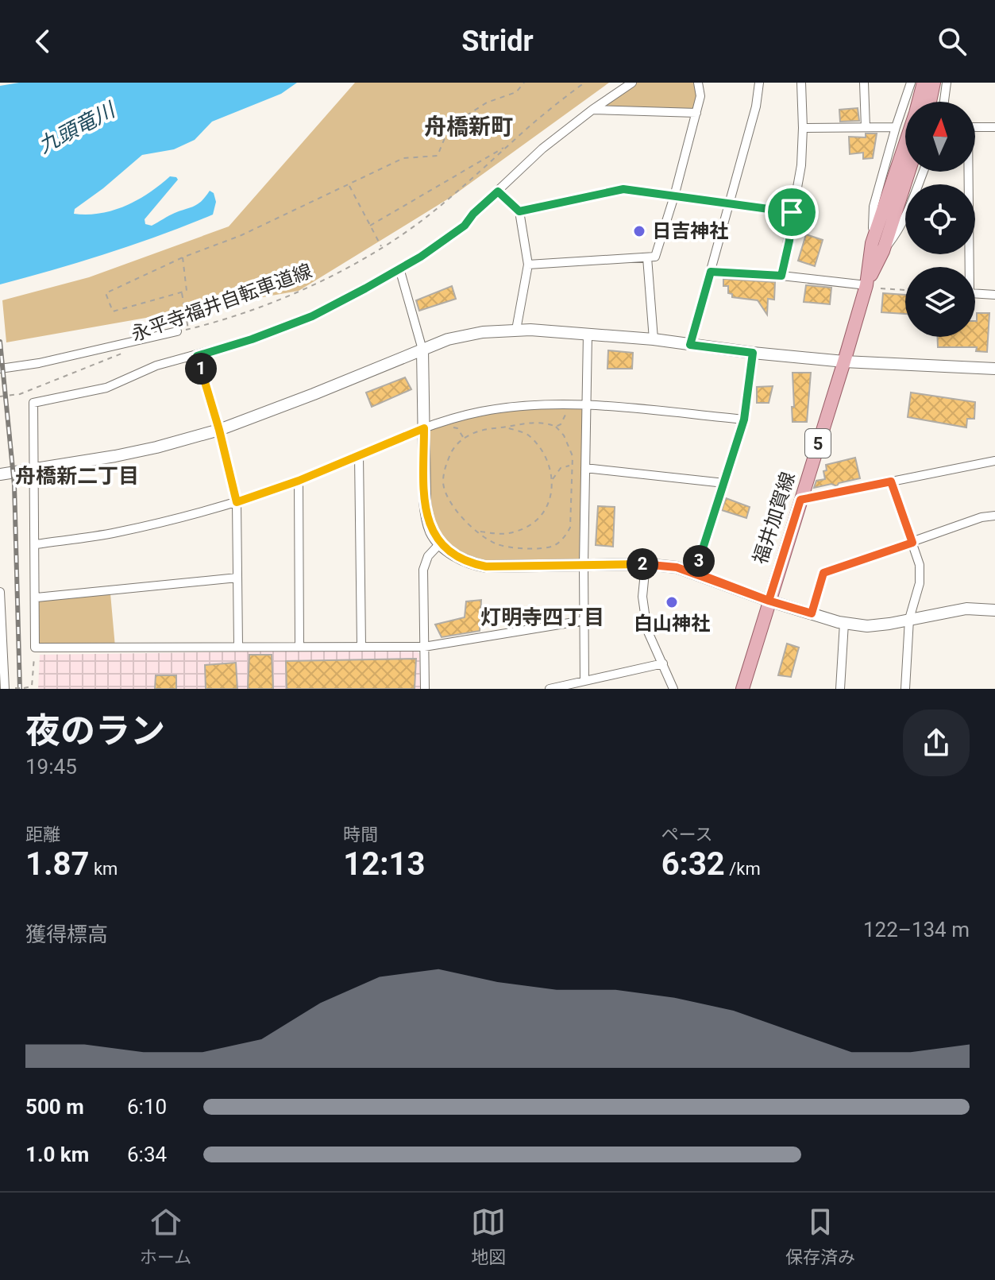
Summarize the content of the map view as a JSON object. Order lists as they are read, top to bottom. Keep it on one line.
{"streets":{"main road":["5","福井加賀線"],"path":["永平寺福井自転車道線"]},"districts":["舟橋新町","舟橋新二丁目","灯明寺四丁目"],"water":["九頭竜川"],"places":["日吉神社","白山神社"],"north":"top","page":{"header":"Stridr","pins":["1","3","2"],"heading":["夜のラン","19:45"],"stats":[["距離","1.87 km"],["時間","12:13"],["ペース","6:32 /km"]],"chart":["獲得標高","122–134 m"],"list":[{"name":"500 m","note":"6:10"},{"name":"1.0 km","note":"6:34"}],"tabs":["ホーム","地図","保存済み"]}}
